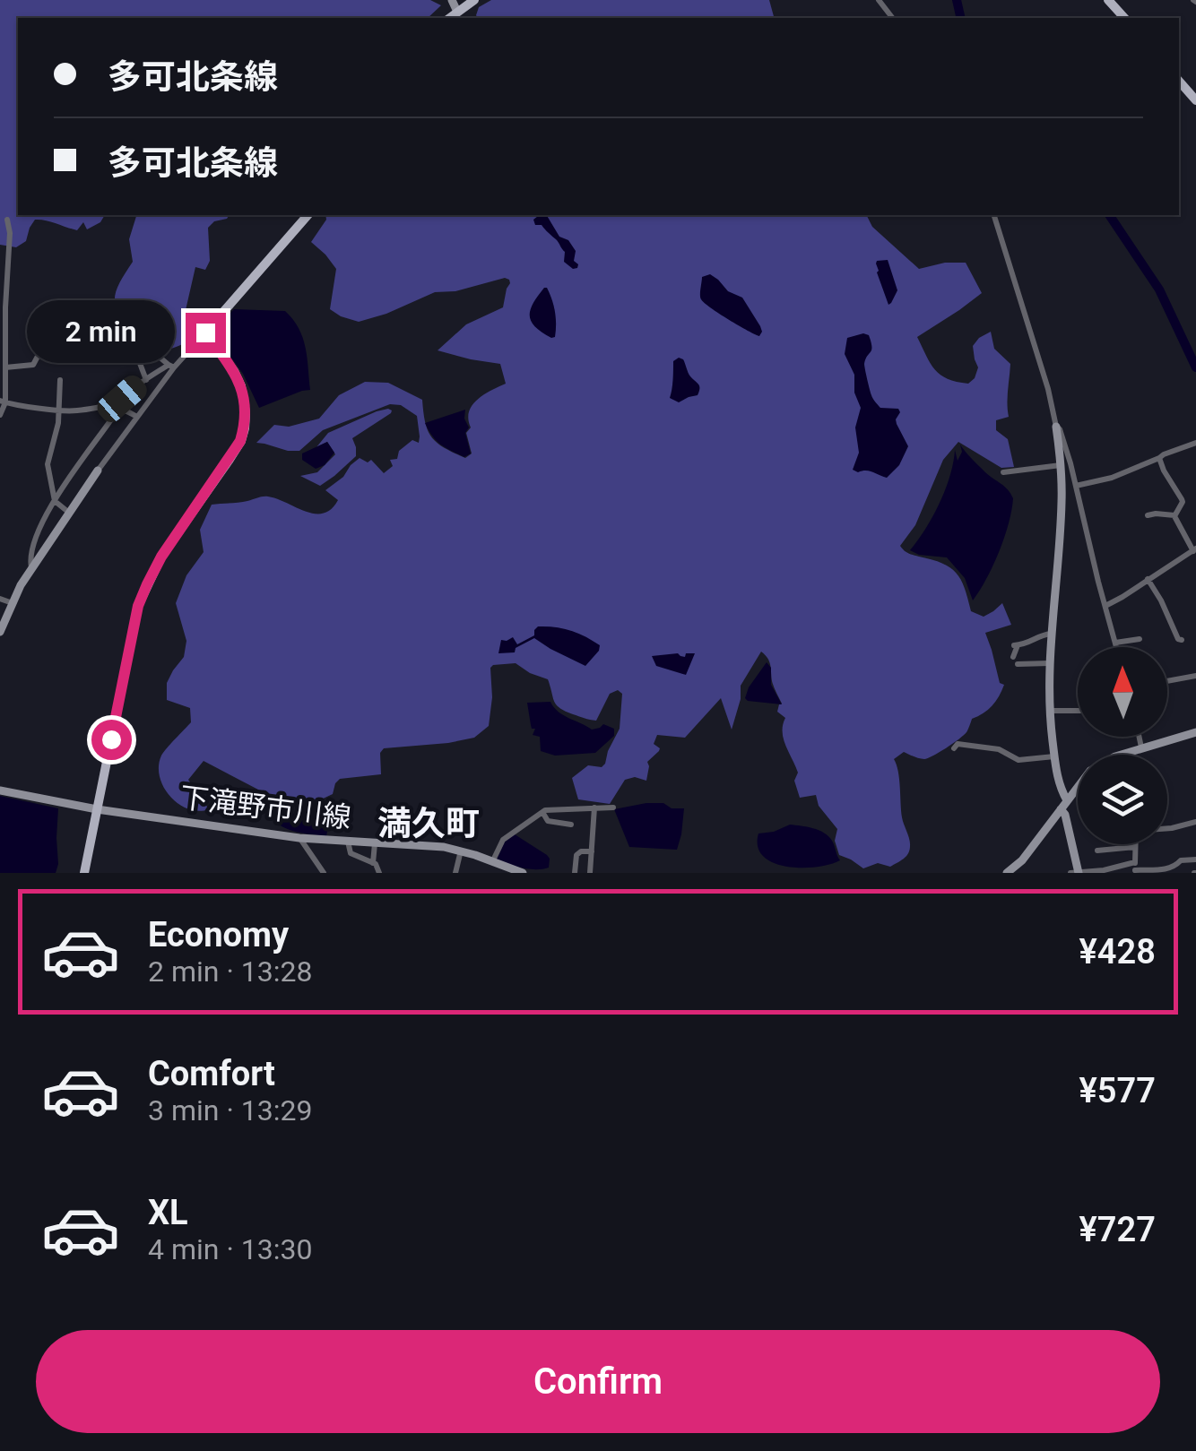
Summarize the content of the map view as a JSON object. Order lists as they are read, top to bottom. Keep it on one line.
{"streets":{"main road":["下滝野市川線"]},"districts":["満久町"],"north":"top","page":{"banner":["多可北条線","多可北条線"],"bubble":"2 min","list":[{"name":"Economy","note":"2 min · 13:28","value":"¥428"},{"name":"Comfort","note":"3 min · 13:29","value":"¥577"},{"name":"XL","note":"4 min · 13:30","value":"¥727"}],"buttons":"Confirm"}}
